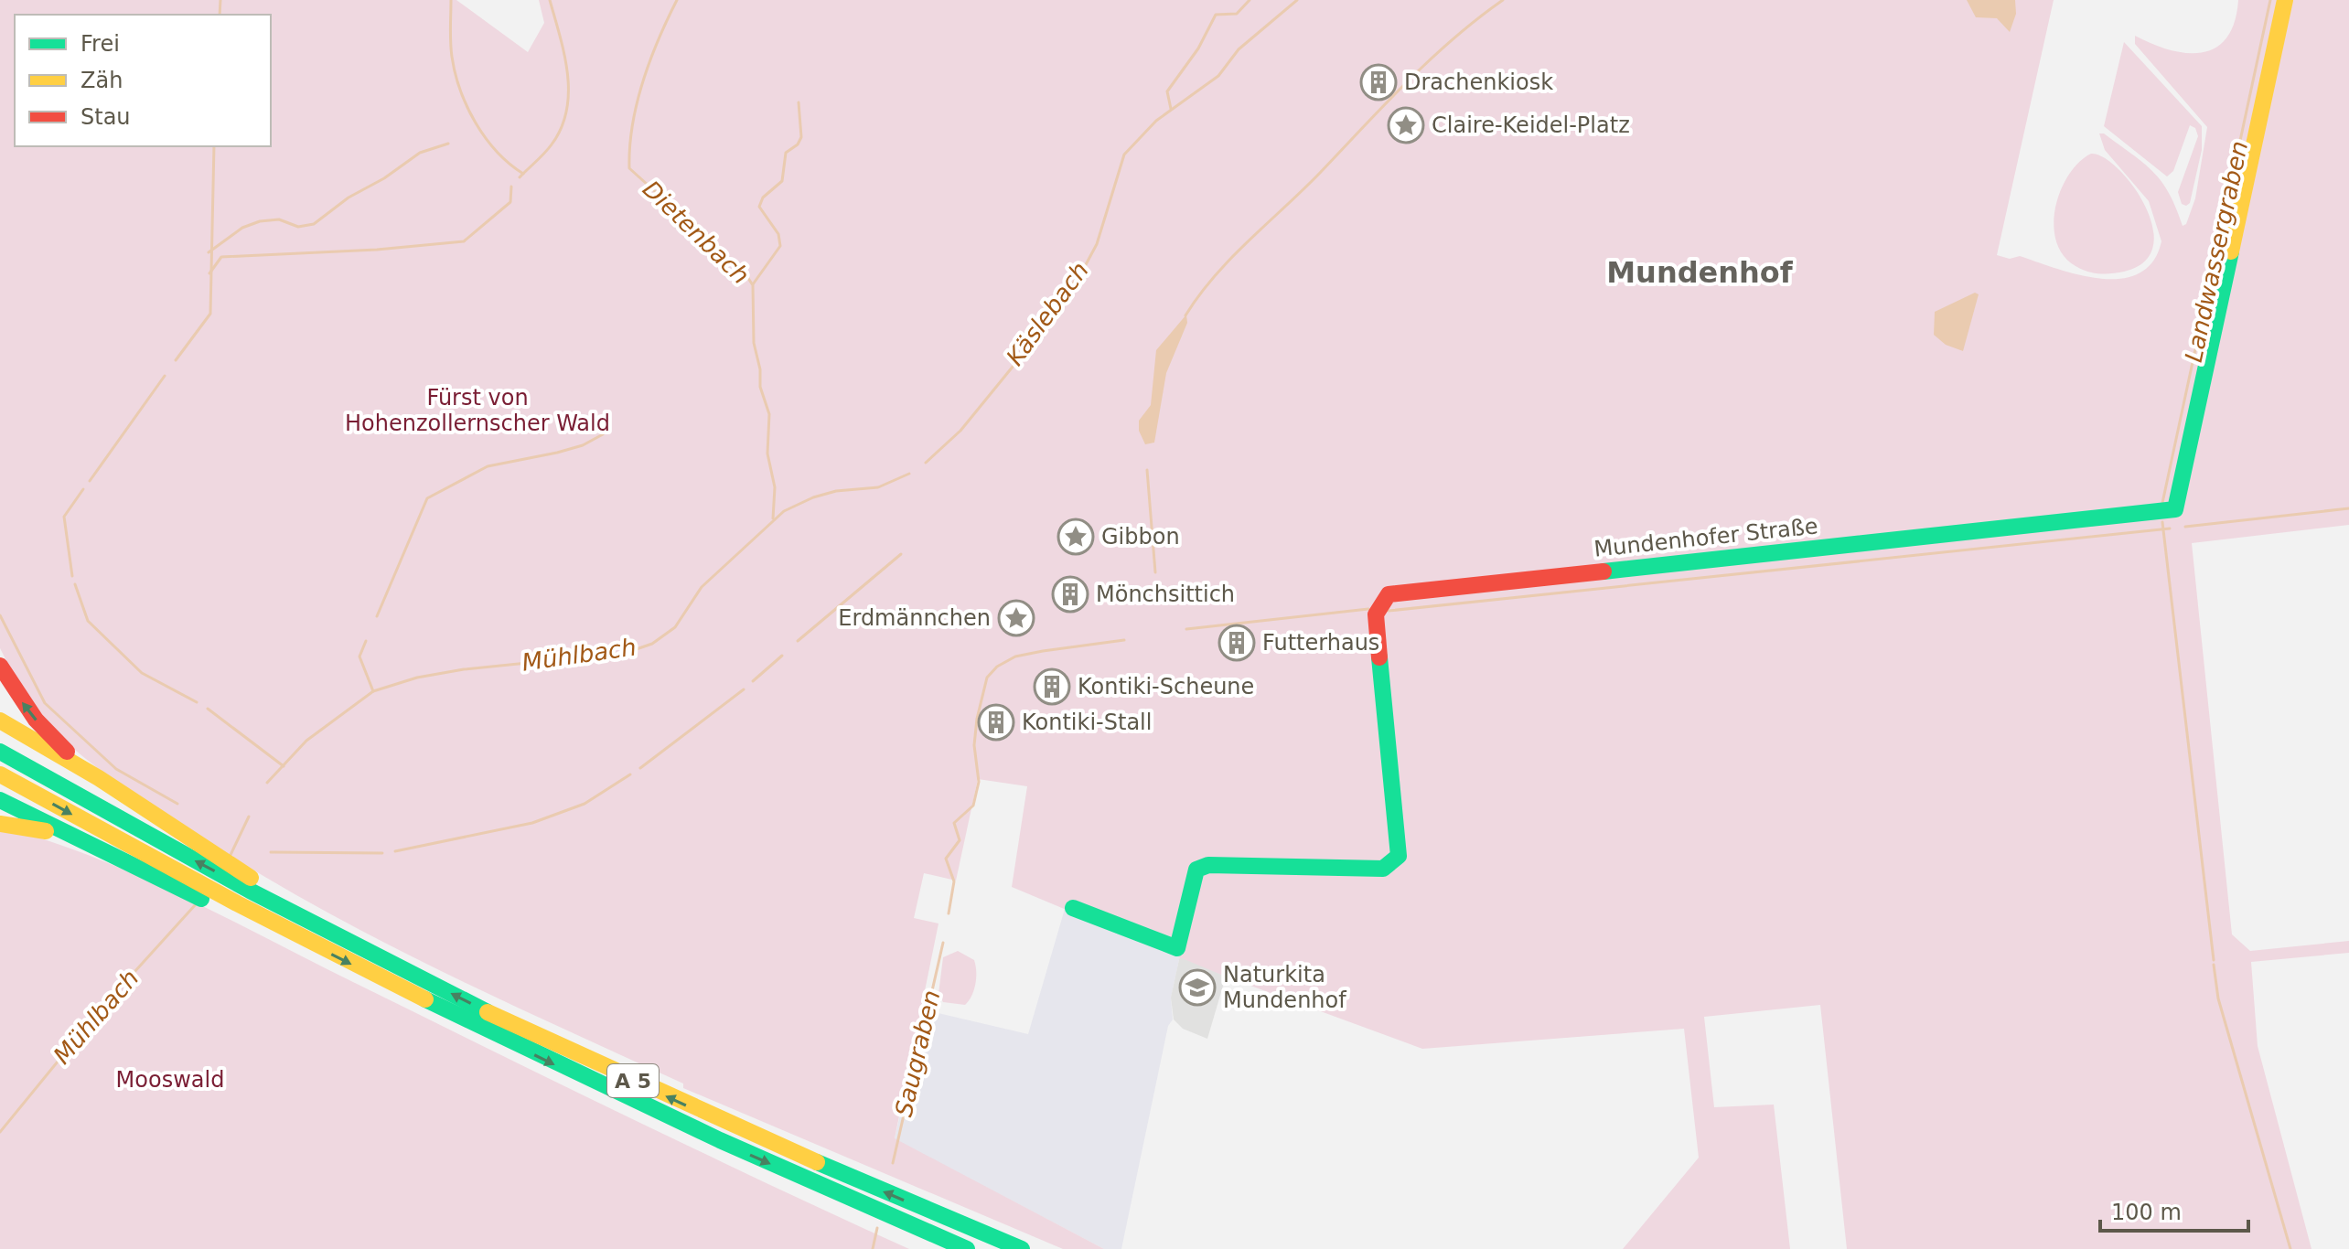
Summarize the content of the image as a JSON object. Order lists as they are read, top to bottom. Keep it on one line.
{"streets":{"main road":["Mundenhofer Straße","A 5"]},"districts":["Mundenhof"],"water":["Dietenbach","Landwassergraben","Käslebach","Mühlbach","Saugraben"],"parks":["Fürst von Hohenzollernscher Wald","Mooswald"],"places":{"building":["Drachenkiosk","Mönchsittich","Futterhaus","Kontiki-Scheune","Kontiki-Stall"],"place":["Claire-Keidel-Platz","Gibbon","Erdmännchen"],"school or university":["Naturkita Mundenhof"]},"legend":["Frei","Zäh","Stau"],"scale_bar":"100 m"}
